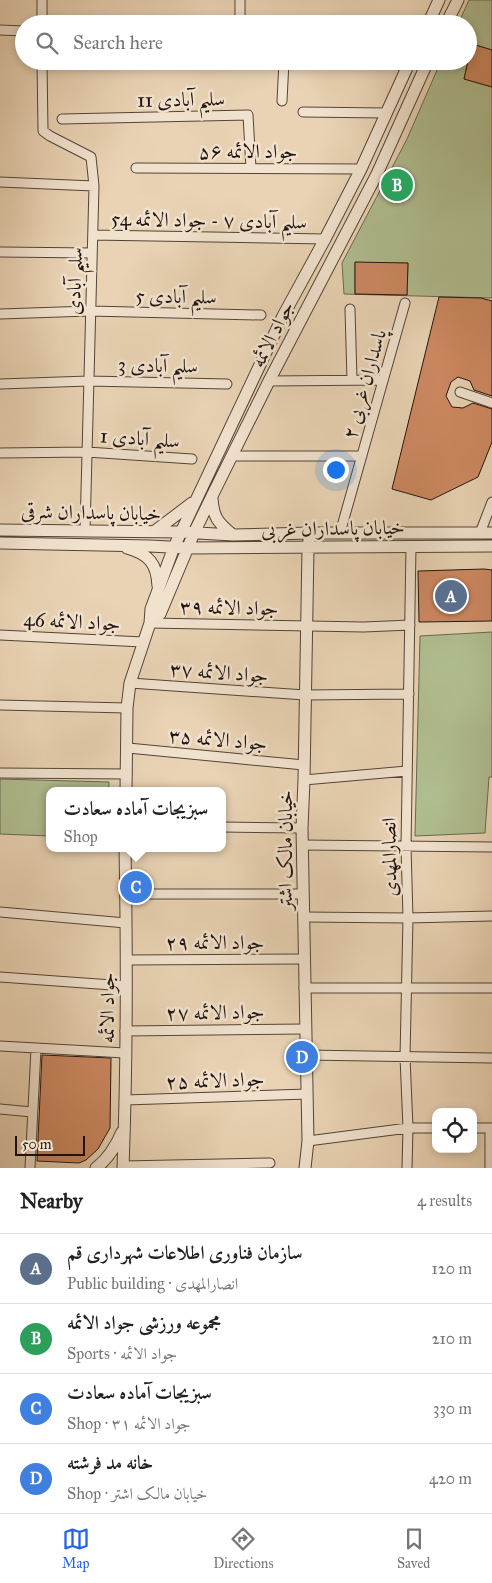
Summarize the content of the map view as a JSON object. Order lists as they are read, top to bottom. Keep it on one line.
{"streets":{"street":["سلیم آبادی 11","جواد الائمه ۵۶","سلیم آبادی ۷ - جواد الائمه 54","سلیم آبادی","سلیم آبادی 5","جواد الائمه","سلیم آبادی 3","پاسداران غربی ۲","سلیم آبادی 1","خیابان پاسداران شرقی","خیابان پاسداران غربی","جواد الائمه ۳۹","جواد الائمه 46","جواد الائمه ۳۷","جواد الائمه ۳۵","خیابان مالک اشتر","انصارالمهدی","جواد الائمه ۲۹","جواد الائمه ۲۷","جواد الائمه ۲۵"]},"crossings":[["سلیم آبادی 11","جواد الائمه ۵۶"],["جواد الائمه ۵۶","جواد الائمه"],["سلیم آبادی ۷ - جواد الائمه 54","سلیم آبادی"],["سلیم آبادی ۷ - جواد الائمه 54","جواد الائمه"],["سلیم آبادی","سلیم آبادی 5"],["سلیم آبادی","سلیم آبادی 3"],["سلیم آبادی","سلیم آبادی 1"],["سلیم آبادی","خیابان پاسداران شرقی"],["جواد الائمه","خیابان پاسداران شرقی"],["جواد الائمه","خیابان پاسداران غربی"],["جواد الائمه","جواد الائمه ۳۹"],["جواد الائمه","جواد الائمه 46"],["جواد الائمه","جواد الائمه ۳۷"],["جواد الائمه","جواد الائمه ۳۵"],["جواد الائمه","جواد الائمه ۲۹"],["جواد الائمه","جواد الائمه ۲۷"],["جواد الائمه","جواد الائمه ۲۵"],["پاسداران غربی ۲","خیابان پاسداران غربی"],["خیابان پاسداران شرقی","خیابان پاسداران غربی"],["خیابان پاسداران غربی","خیابان مالک اشتر"],["خیابان پاسداران غربی","انصارالمهدی"],["جواد الائمه ۳۹","خیابان مالک اشتر"],["جواد الائمه ۳۹","انصارالمهدی"],["جواد الائمه ۳۷","خیابان مالک اشتر"],["جواد الائمه ۳۷","انصارالمهدی"],["جواد الائمه ۳۵","خیابان مالک اشتر"],["خیابان مالک اشتر","جواد الائمه ۲۹"],["خیابان مالک اشتر","جواد الائمه ۲۷"],["خیابان مالک اشتر","جواد الائمه ۲۵"]],"scale_bar":"50 m","page":{"search":"Search here","pins":["B","A","C","D"],"popup":["سبزیجات آماده سعادت","Shop"],"scale":"50 m","heading":["Nearby","4 results"],"list":[{"mark":"A","name":"سازمان فناوری اطلاعات شهرداری قم","note":"Public building · انصارالمهدی","value":"120 m"},{"mark":"B","name":"مجموعه ورزشی جواد الائمه","note":"Sports · جواد الائمه","value":"210 m"},{"mark":"C","name":"سبزیجات آماده سعادت","note":"Shop · جواد الائمه ۳۱","value":"330 m"},{"mark":"D","name":"خانه مد فرشته","note":"Shop · خیابان مالک اشتر","value":"420 m"}],"nav":["Map","Directions","Saved"]}}
